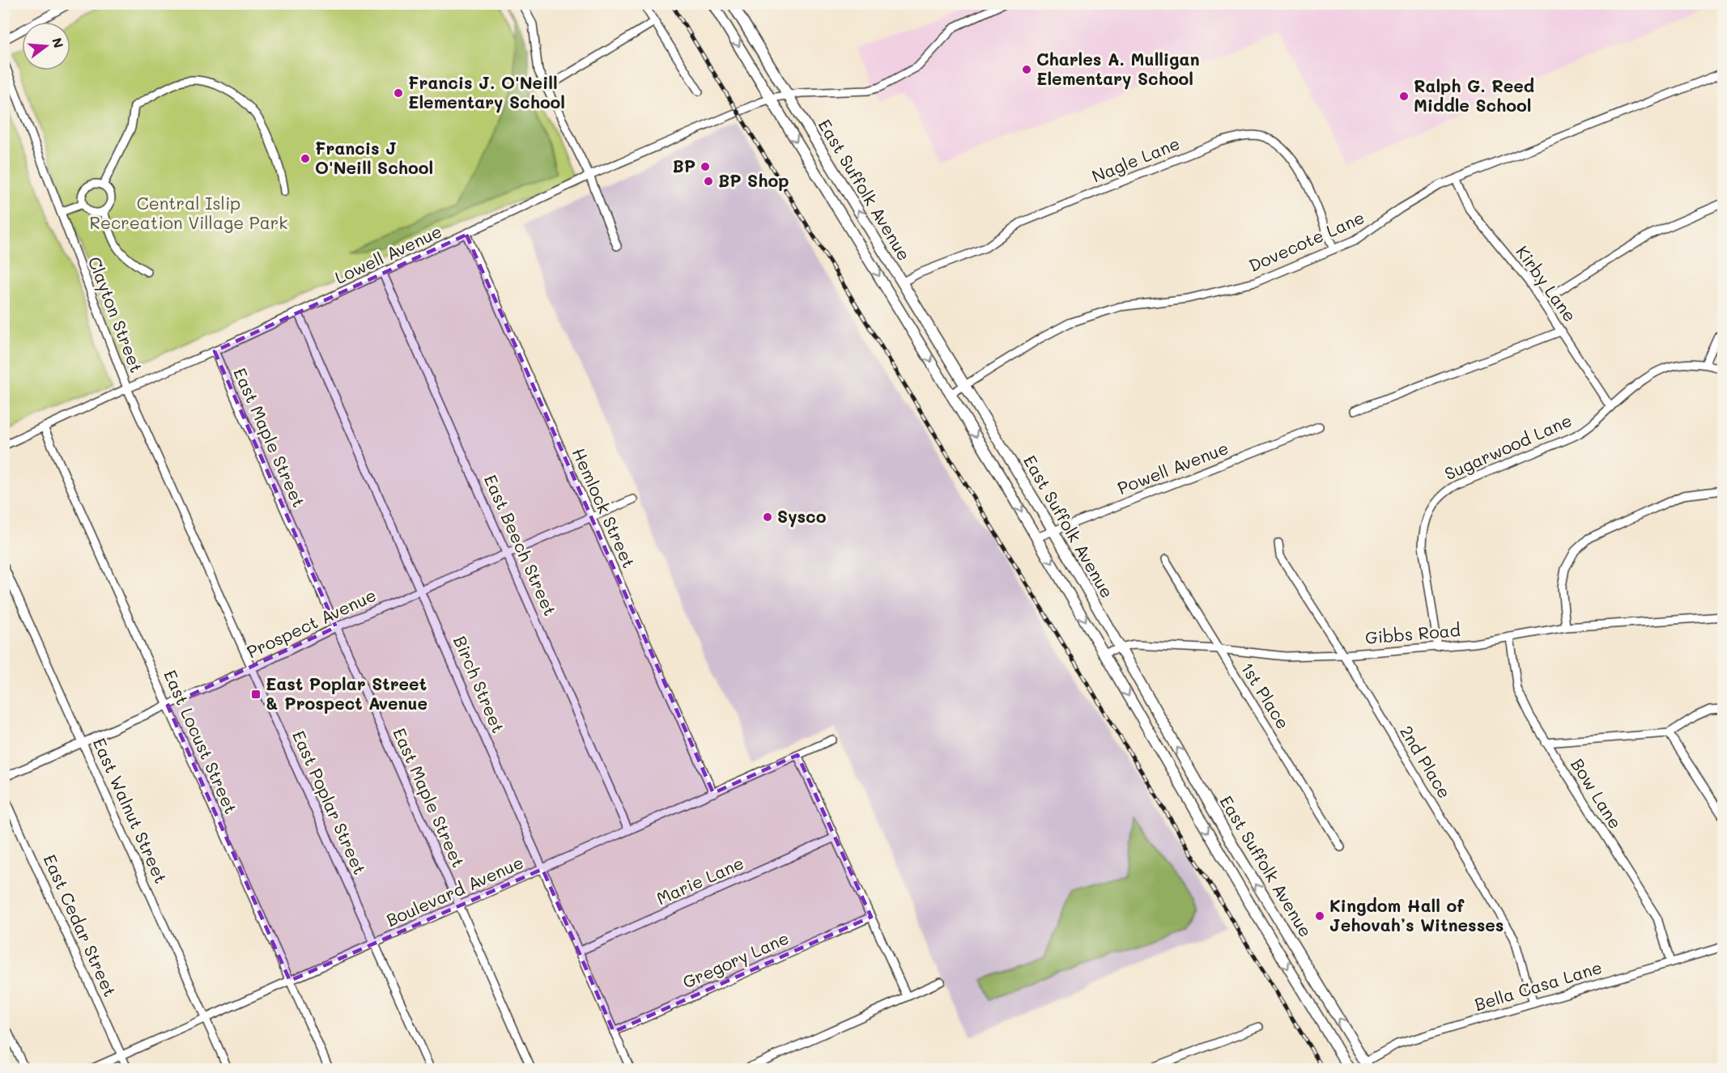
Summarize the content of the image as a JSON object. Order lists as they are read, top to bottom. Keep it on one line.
{"streets":{"main road":["East Suffolk Avenue"],"street":["Nagle Lane","Dovecote Lane","Lowell Avenue","Kirby Lane","Clayton Street","East Maple Street","Sugarwood Lane","Powell Avenue","Hemlock Street","East Beech Street","Prospect Avenue","Gibbs Road","Birch Street","1st Place","East Locust Street","2nd Place","Bow Lane","East Poplar Street","East Walnut Street","Marie Lane","Boulevard Avenue","East Cedar Street","Gregory Lane","Bella Casa Lane"]},"crossings":[["Nagle Lane","East Suffolk Avenue"],["Nagle Lane","Dovecote Lane"],["East Suffolk Avenue","Dovecote Lane"],["East Suffolk Avenue","Lowell Avenue"],["East Suffolk Avenue","Powell Avenue"],["East Suffolk Avenue","Gibbs Road"],["East Suffolk Avenue","Bella Casa Lane"],["Dovecote Lane","Kirby Lane"],["Lowell Avenue","Clayton Street"],["Lowell Avenue","East Maple Street"],["Lowell Avenue","Hemlock Street"],["Lowell Avenue","East Beech Street"],["Lowell Avenue","Birch Street"],["Lowell Avenue","East Locust Street"],["Lowell Avenue","East Poplar Street"],["Kirby Lane","Sugarwood Lane"],["Clayton Street","East Poplar Street"],["East Maple Street","Prospect Avenue"],["East Maple Street","Boulevard Avenue"],["Sugarwood Lane","Gibbs Road"],["Hemlock Street","Prospect Avenue"],["Hemlock Street","Boulevard Avenue"],["East Beech Street","Prospect Avenue"],["East Beech Street","Boulevard Avenue"],["Prospect Avenue","Birch Street"],["Prospect Avenue","East Locust Street"],["Prospect Avenue","East Poplar Street"],["Prospect Avenue","East Walnut Street"],["Gibbs Road","1st Place"],["Gibbs Road","2nd Place"],["Gibbs Road","Bow Lane"],["Birch Street","Marie Lane"],["Birch Street","Boulevard Avenue"],["Birch Street","Gregory Lane"],["East Locust Street","Boulevard Avenue"],["2nd Place","Bella Casa Lane"],["Bow Lane","Bella Casa Lane"],["East Poplar Street","Boulevard Avenue"],["East Walnut Street","Boulevard Avenue"],["Boulevard Avenue","East Cedar Street"]],"parks":["Central Islip Recreation Village Park"],"places":{"other":["Charles A. Mulligan Elementary School","Francis J. O'Neill Elementary School","Ralph G. Reed Middle School","Francis J O'Neill School","BP","BP Shop","Sysco","Kingdom Hall of Jehovah’s Witnesses"],"transit":["East Poplar Street & Prospect Avenue"]},"north":"right"}
